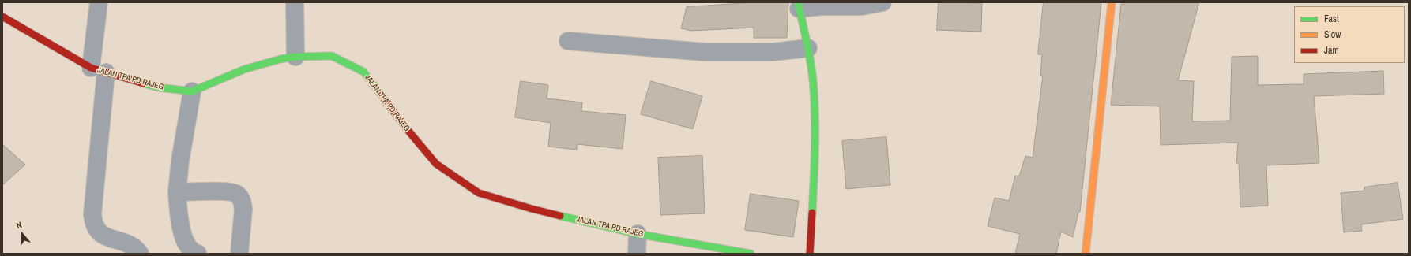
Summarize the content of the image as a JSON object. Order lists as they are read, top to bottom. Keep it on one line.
{"streets":{"street":["JALAN TPA PD RAJEG"]},"legend":["Fast","Slow","Jam"],"north":"top"}
